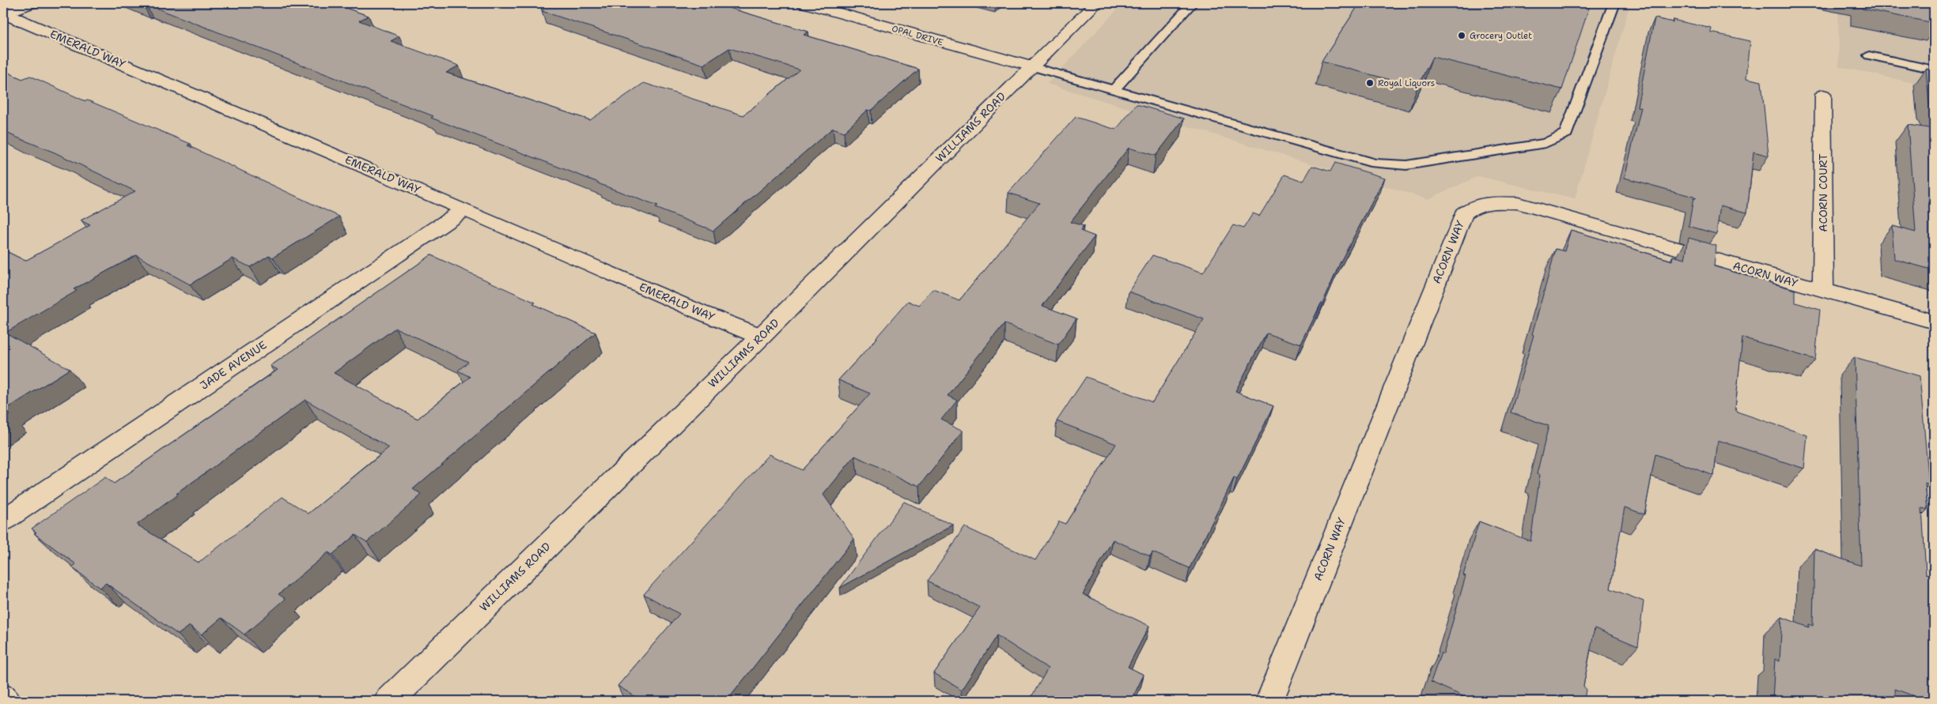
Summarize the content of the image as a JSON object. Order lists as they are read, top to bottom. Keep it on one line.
{"streets":{"street":["OPAL DRIVE","EMERALD WAY","WILLIAMS ROAD","ACORN COURT","ACORN WAY","JADE AVENUE"]},"crossings":[["OPAL DRIVE","WILLIAMS ROAD"],["EMERALD WAY","WILLIAMS ROAD"],["EMERALD WAY","JADE AVENUE"],["ACORN COURT","ACORN WAY"]],"places":["Grocery Outlet","Royal Liquors"]}
